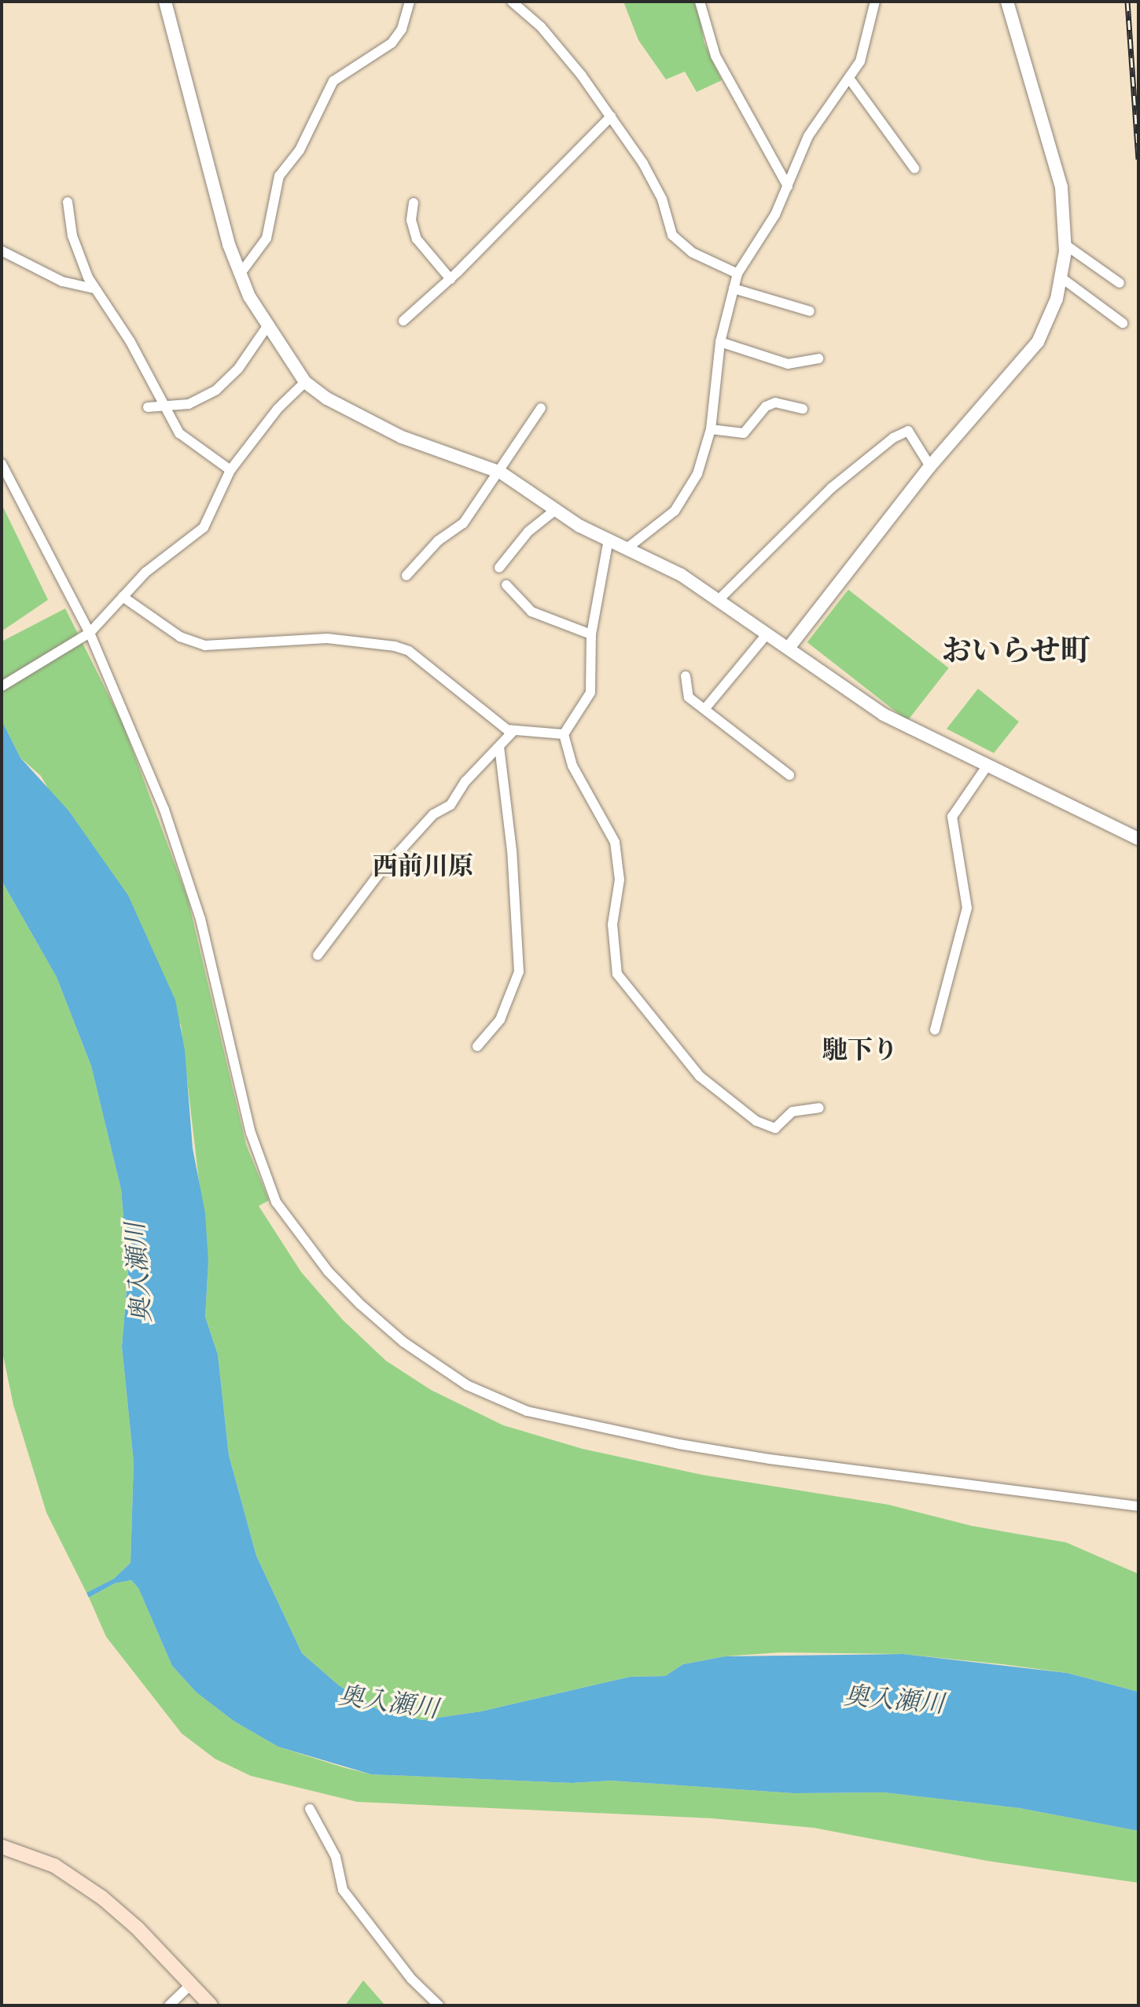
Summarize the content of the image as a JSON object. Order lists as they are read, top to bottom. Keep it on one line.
{"districts":["おいらせ町","西前川原","馳下り"],"water":["奥入瀬川"]}
